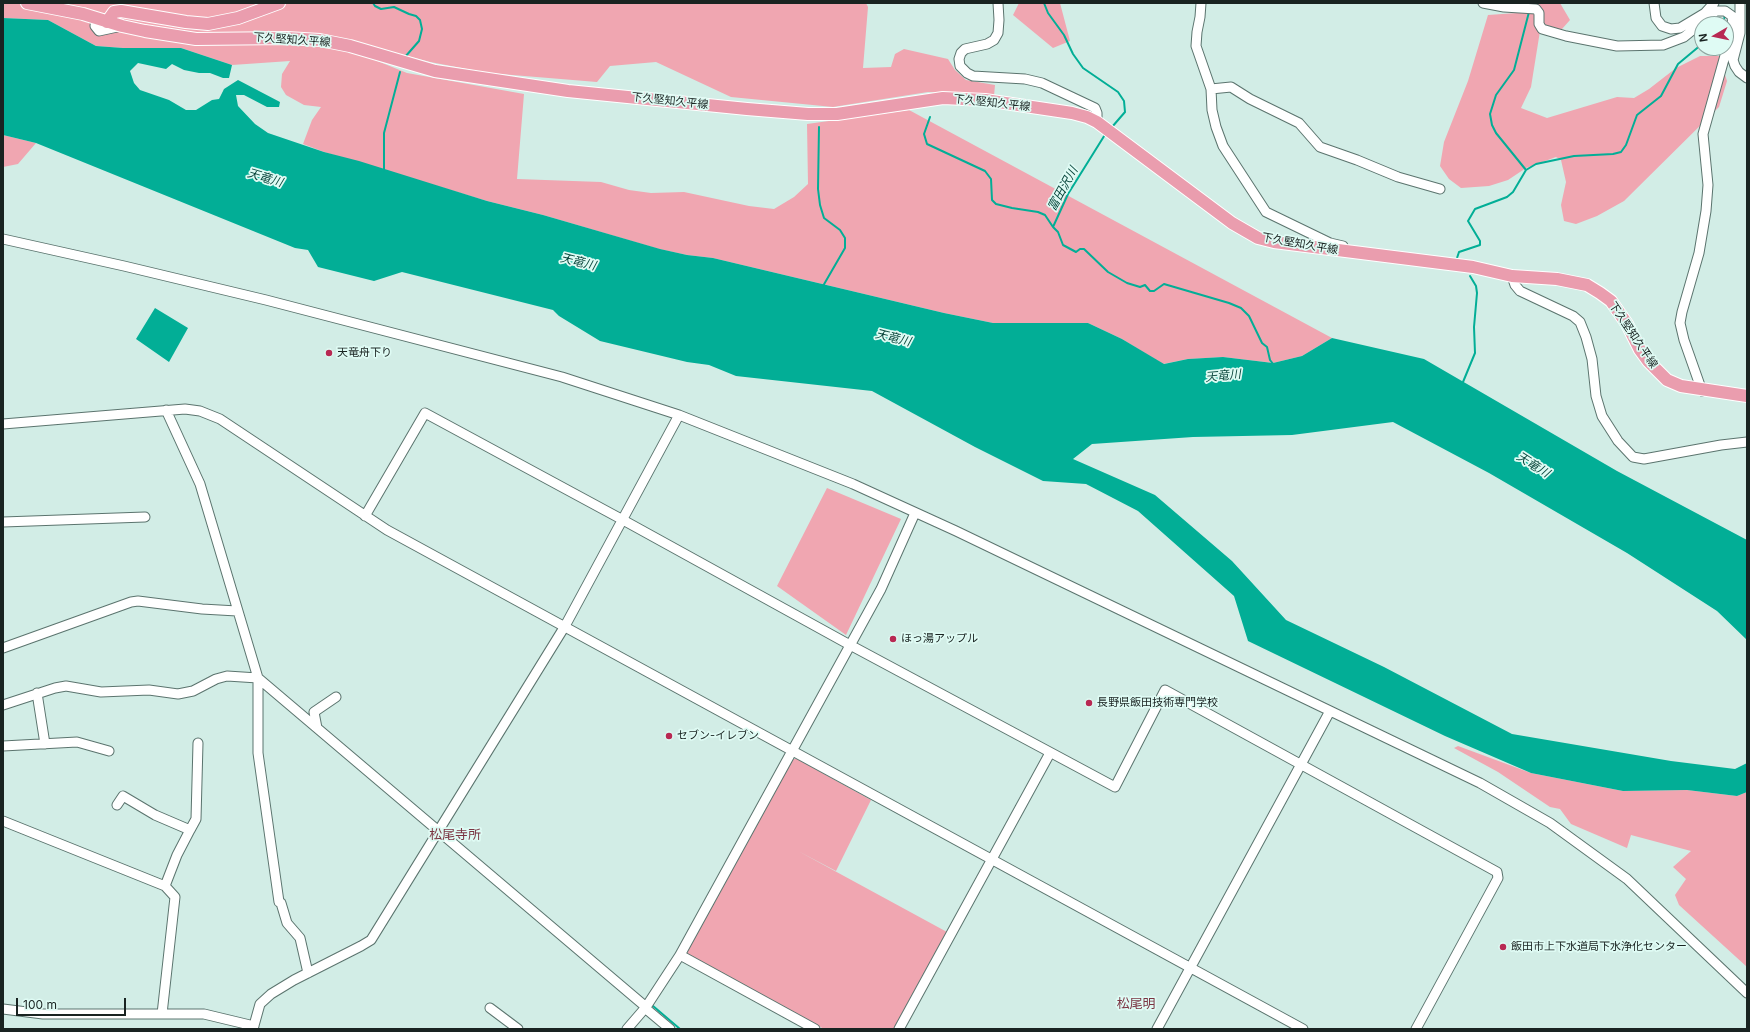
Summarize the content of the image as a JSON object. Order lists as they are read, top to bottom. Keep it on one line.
{"streets":{"main road":["下久堅知久平線"]},"districts":["松尾寺所","松尾明"],"water":["天竜川","富田沢川"],"places":["天竜舟下り","ほっ湯アップル","長野県飯田技術専門学校","セブン-イレブン","飯田市上下水道局下水浄化センター"],"scale_bar":"100 m","north":"left"}
